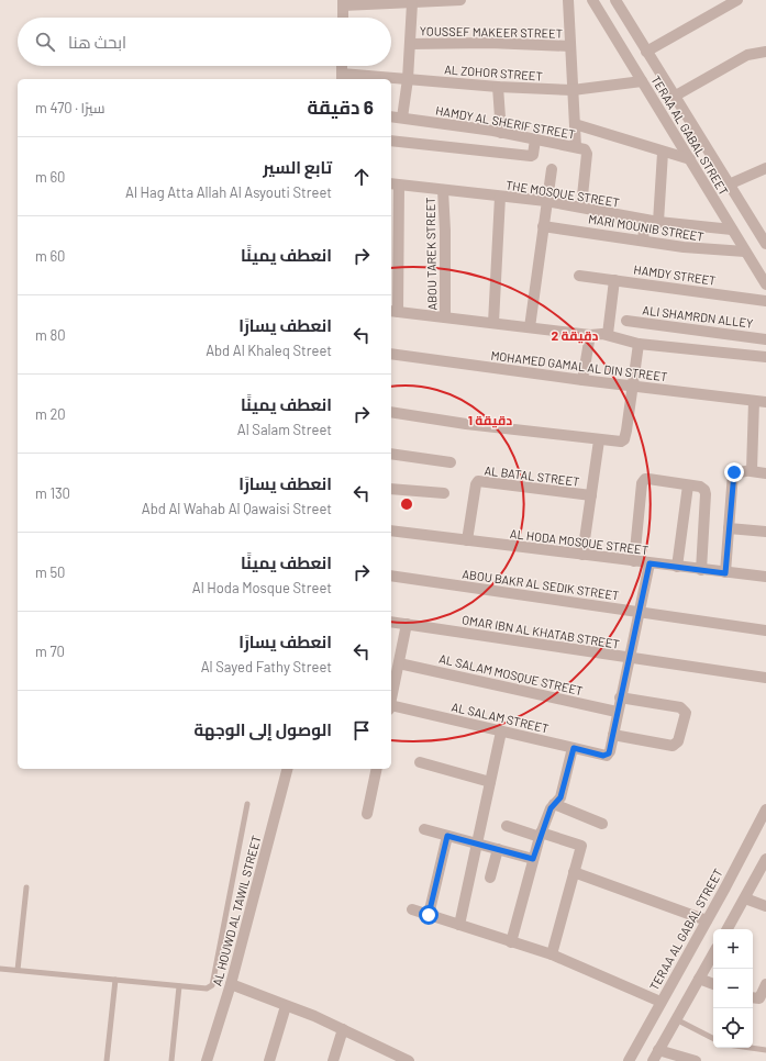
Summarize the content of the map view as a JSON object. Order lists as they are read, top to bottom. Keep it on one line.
{"streets":{"street":["YOUSSEF MAKEER STREET","AL ZOHOR STREET","HAMDY AL SHERIF STREET","TERAA AL GABAL STREET","THE MOSQUE STREET","MARI MOUNIB STREET","ABOU TAREK STREET","HAMDY STREET","ALI SHAMRDN ALLEY","MOHAMED GAMAL AL DIN STREET","AL BATAL STREET","AL HODA MOSQUE STREET","ABOU BAKR AL SEDIK STREET","OMAR IBN AL KHATAB STREET","AL SALAM MOSQUE STREET","AL SALAM STREET","AL HOUWD AL TAWIL STREET"]},"crossings":[["AL ZOHOR STREET","TERAA AL GABAL STREET"],["HAMDY AL SHERIF STREET","THE MOSQUE STREET"],["TERAA AL GABAL STREET","THE MOSQUE STREET"],["TERAA AL GABAL STREET","MARI MOUNIB STREET"],["THE MOSQUE STREET","ABOU TAREK STREET"],["AL BATAL STREET","AL HODA MOSQUE STREET"]],"page":{"search":"ابحث هنا","heading":["6 دقيقة","سيرًا · 470 m"],"list":[["تابع السير","Al Hag Atta Allah Al Asyouti Street","60 m"],["انعطف يمينًا","60 m"],["انعطف يسارًا","Abd Al Khaleq Street","80 m"],["انعطف يمينًا","Al Salam Street","20 m"],["انعطف يسارًا","Abd Al Wahab Al Qawaisi Street","130 m"],["انعطف يمينًا","Al Hoda Mosque Street","50 m"],["انعطف يسارًا","Al Sayed Fathy Street","70 m"],"الوصول إلى الوجهة"],"map_buttons":["+","−"]},"rings":["2 دقيقة","1 دقيقة"]}
